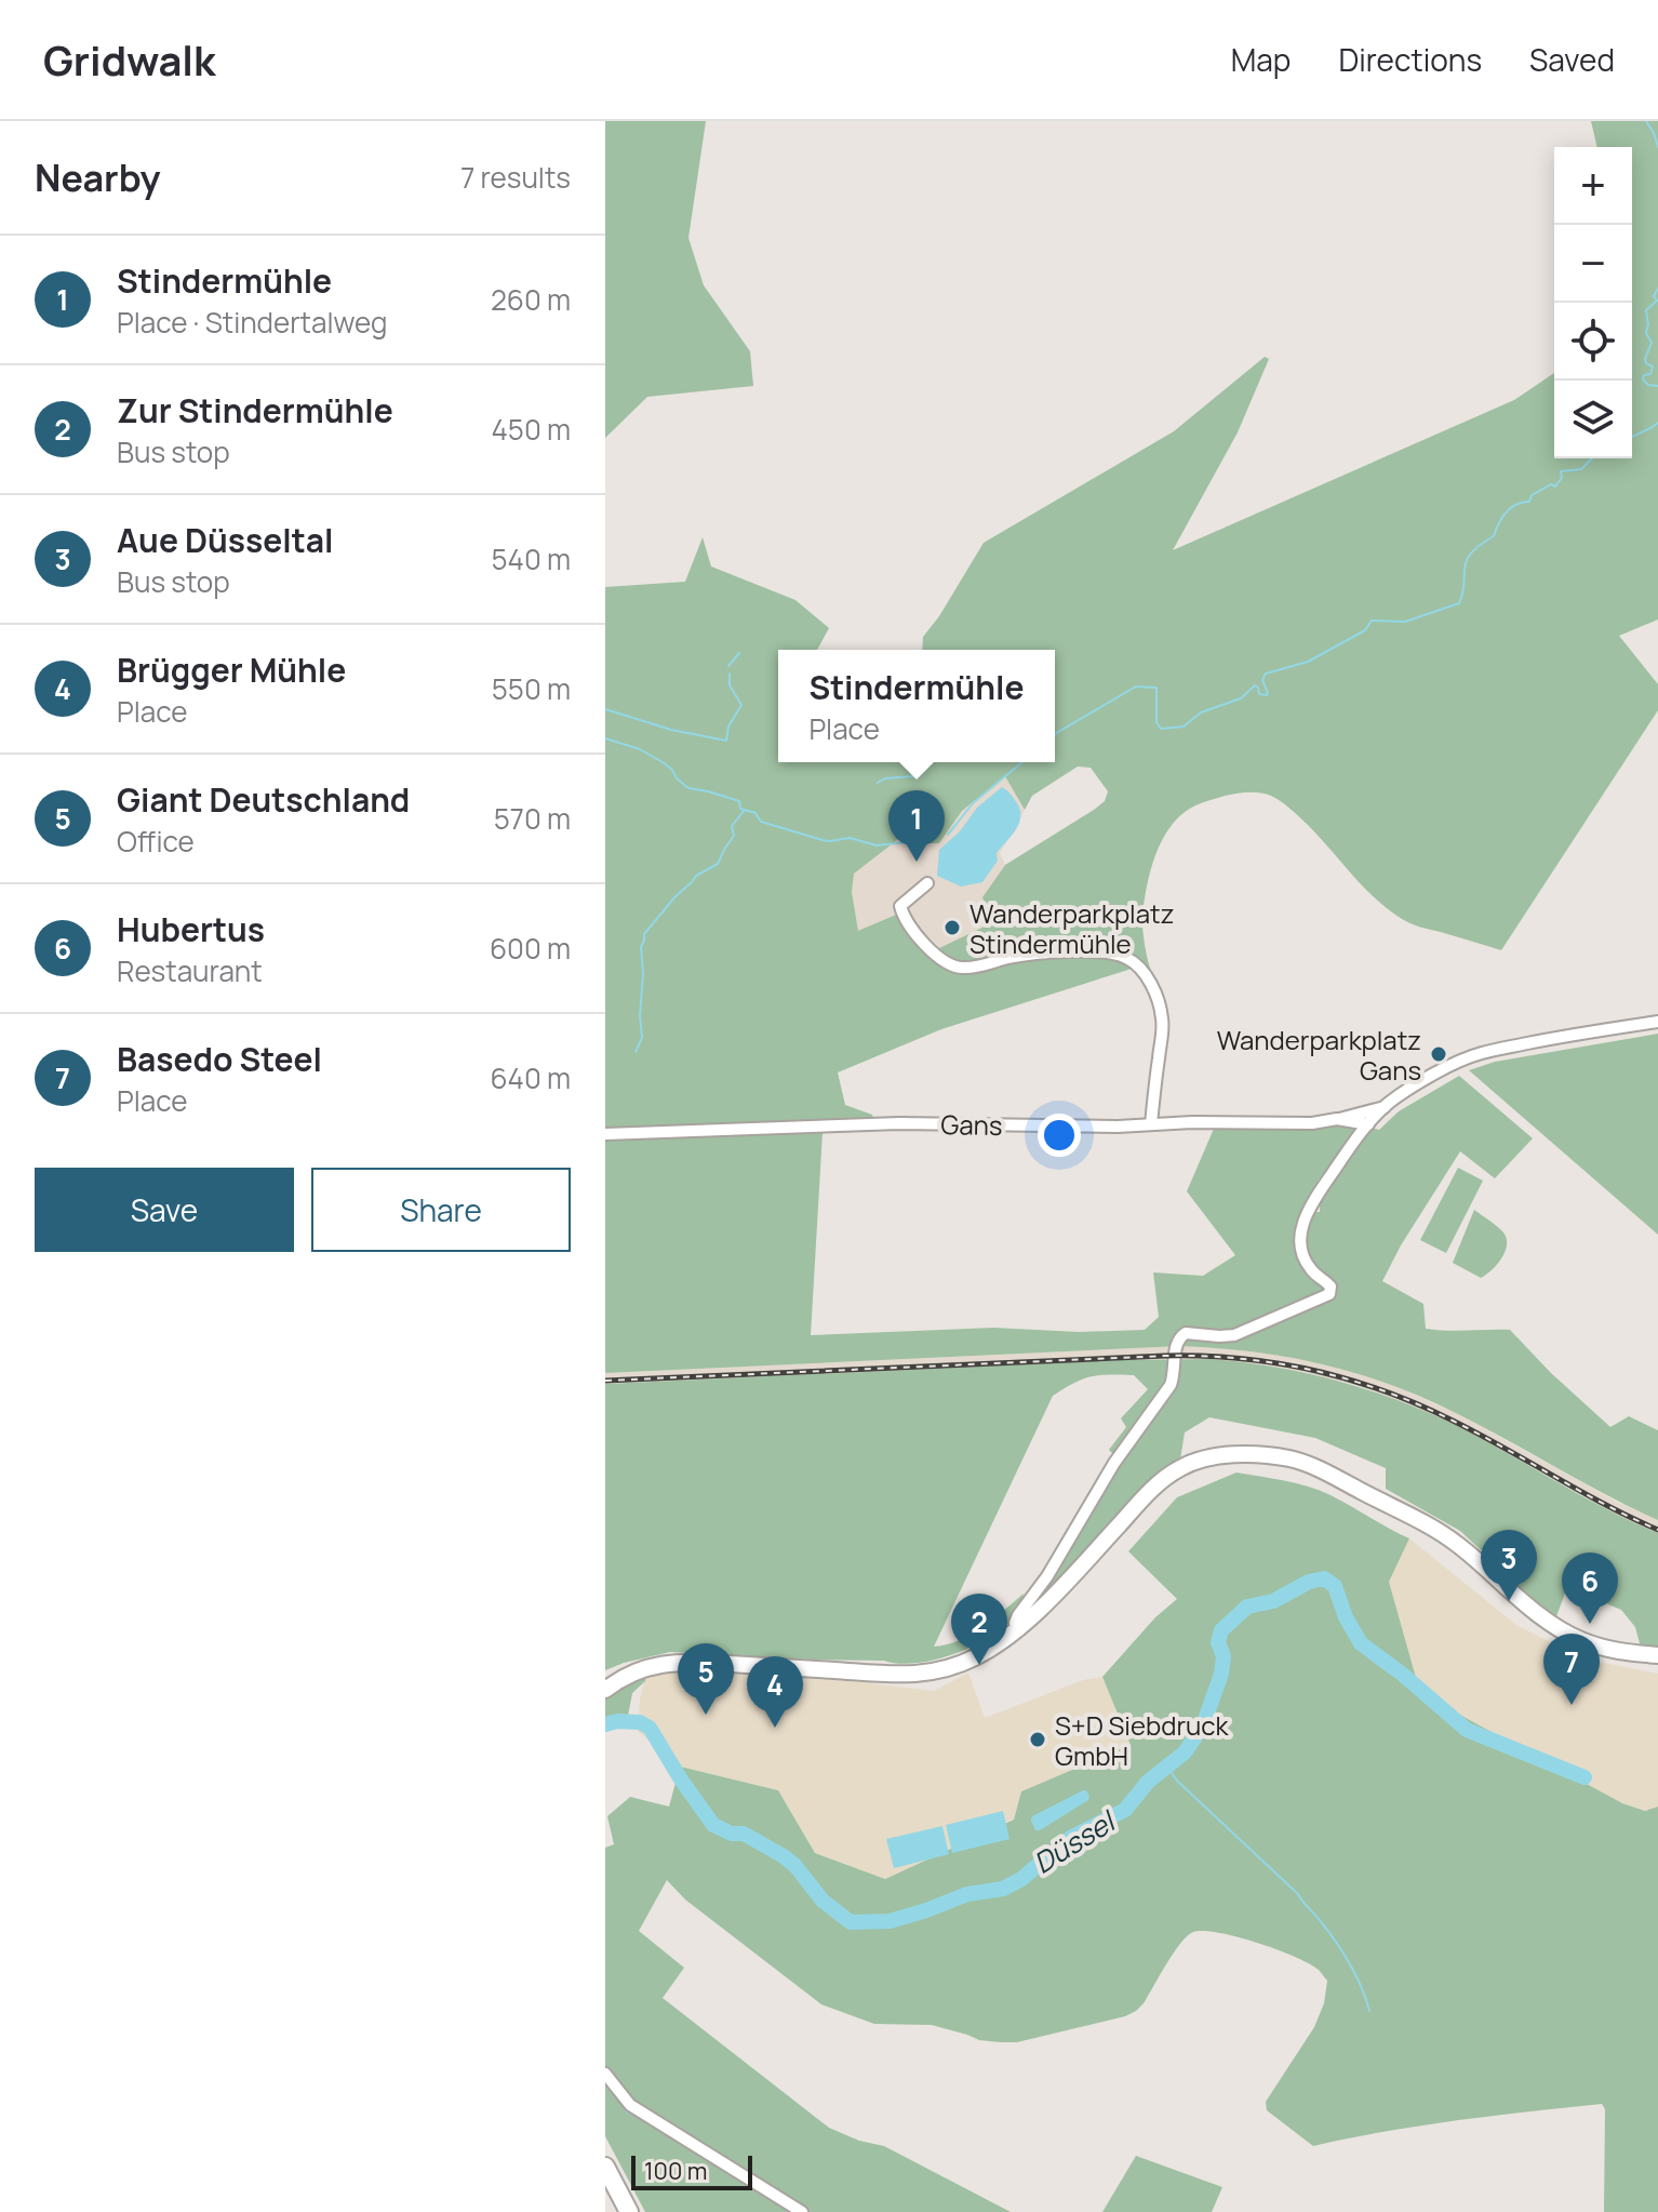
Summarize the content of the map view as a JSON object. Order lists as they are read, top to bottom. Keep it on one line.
{"streets":{"street":["Gans"]},"water":["Düssel"],"places":["Wanderparkplatz Stindermühle","Wanderparkplatz Gans","S+D Siebdruck GmbH"],"scale_bar":"100 m","page":{"header":"Gridwalk","nav":["Map","Directions","Saved"],"heading":["Nearby","7 results"],"map_buttons":["+","−"],"list":[{"mark":"1","name":"Stindermühle","note":"Place · Stindertalweg","value":"260 m"},{"mark":"2","name":"Zur Stindermühle","note":"Bus stop","value":"450 m"},{"mark":"3","name":"Aue Düsseltal","note":"Bus stop","value":"540 m"},{"mark":"4","name":"Brügger Mühle","note":"Place","value":"550 m"},{"mark":"5","name":"Giant Deutschland","note":"Office","value":"570 m"},{"mark":"6","name":"Hubertus","note":"Restaurant","value":"600 m"},{"mark":"7","name":"Basedo Steel","note":"Place","value":"640 m"}],"popup":["Stindermühle","Place"],"pins":["1","3","6","2","7","5","4"],"buttons":["Save","Share"],"scale":"100 m"}}
